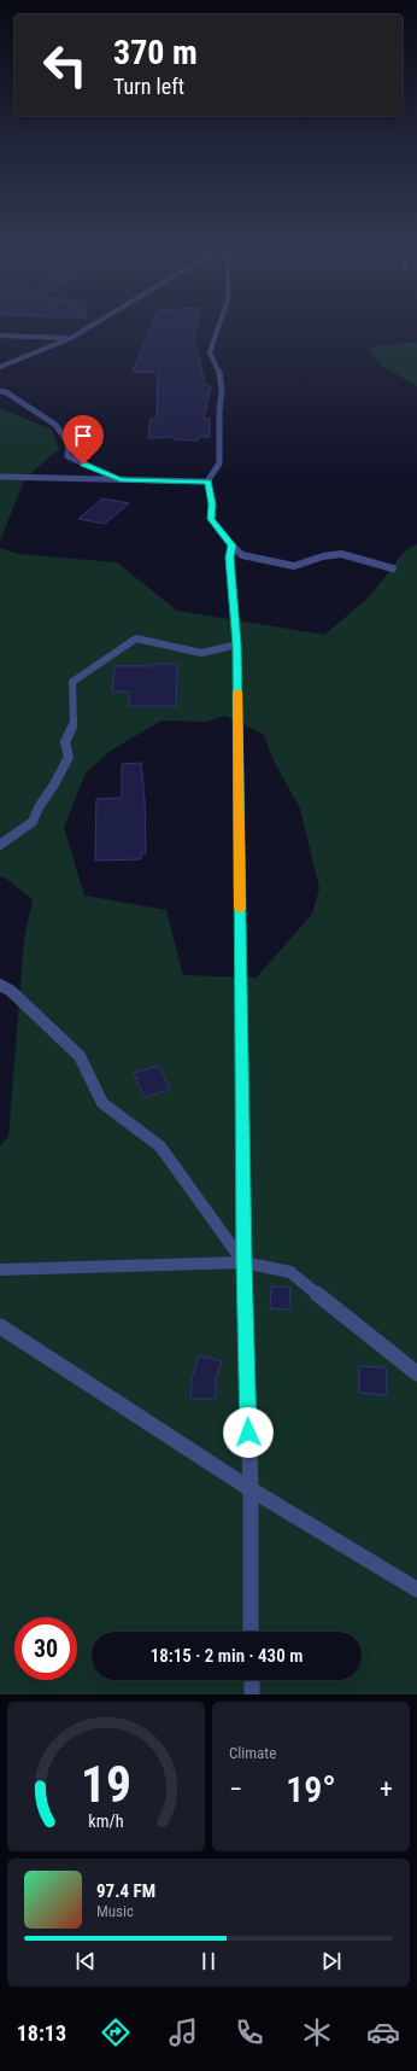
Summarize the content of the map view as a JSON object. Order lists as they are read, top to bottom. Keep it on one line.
{"page":{"turn":["370 m","Turn left"],"limit":"30","trip":"18:15 · 2 min · 430 m","tile":"Climate","heat":["−","19°","+"],"song":["97.4 FM","Music"],"tabs":"18:13","gauge":["19","km/h"]}}
